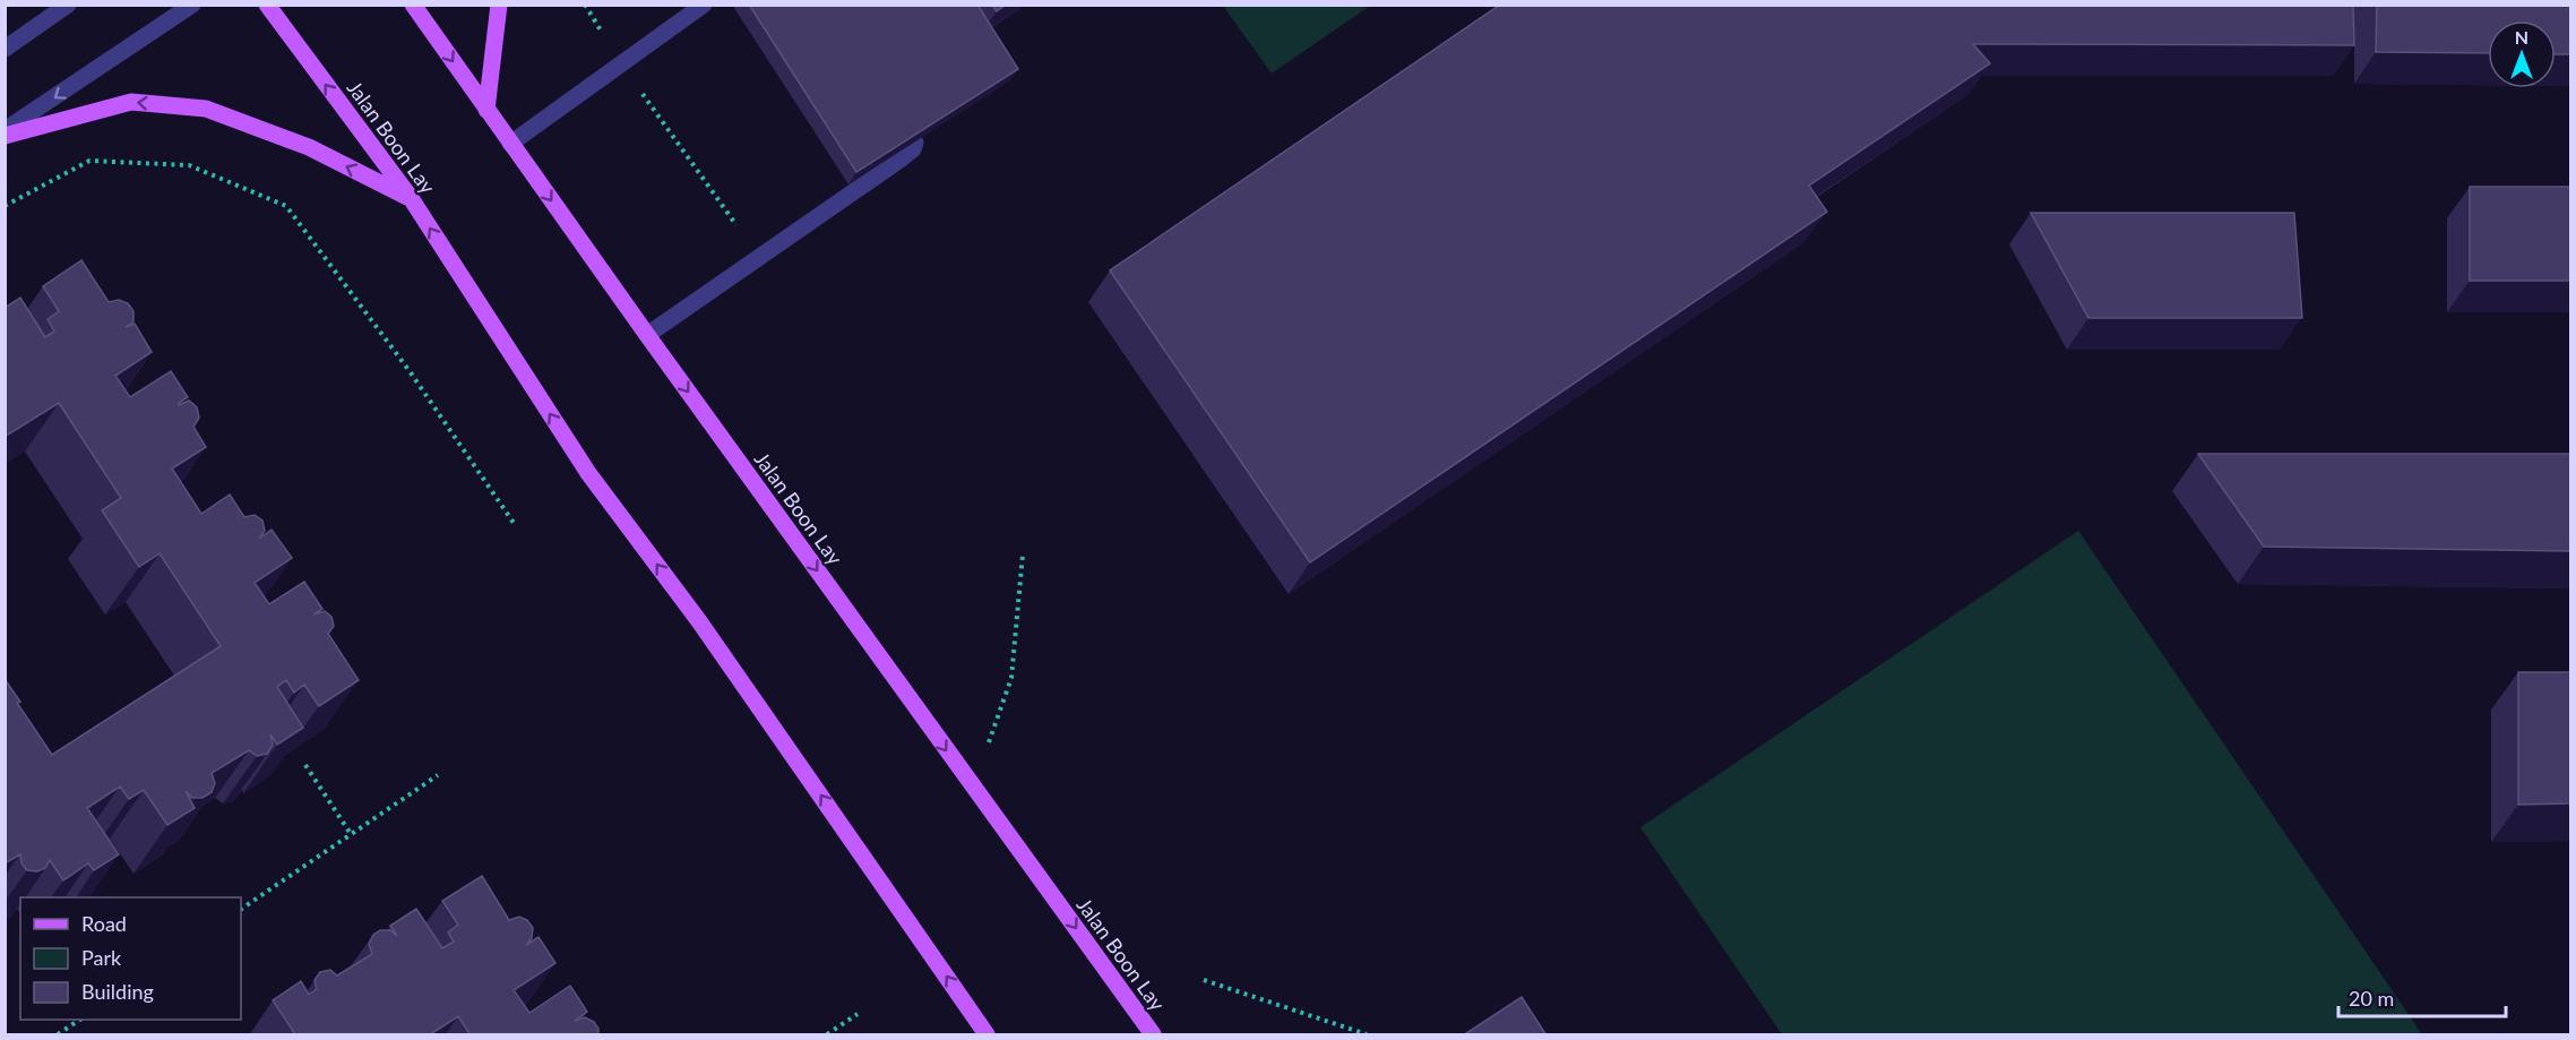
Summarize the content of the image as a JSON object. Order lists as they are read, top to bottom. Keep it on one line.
{"streets":{"main road":["Jalan Boon Lay"]},"legend":["Road","Park","Building"],"scale_bar":"20 m","north":"top"}
